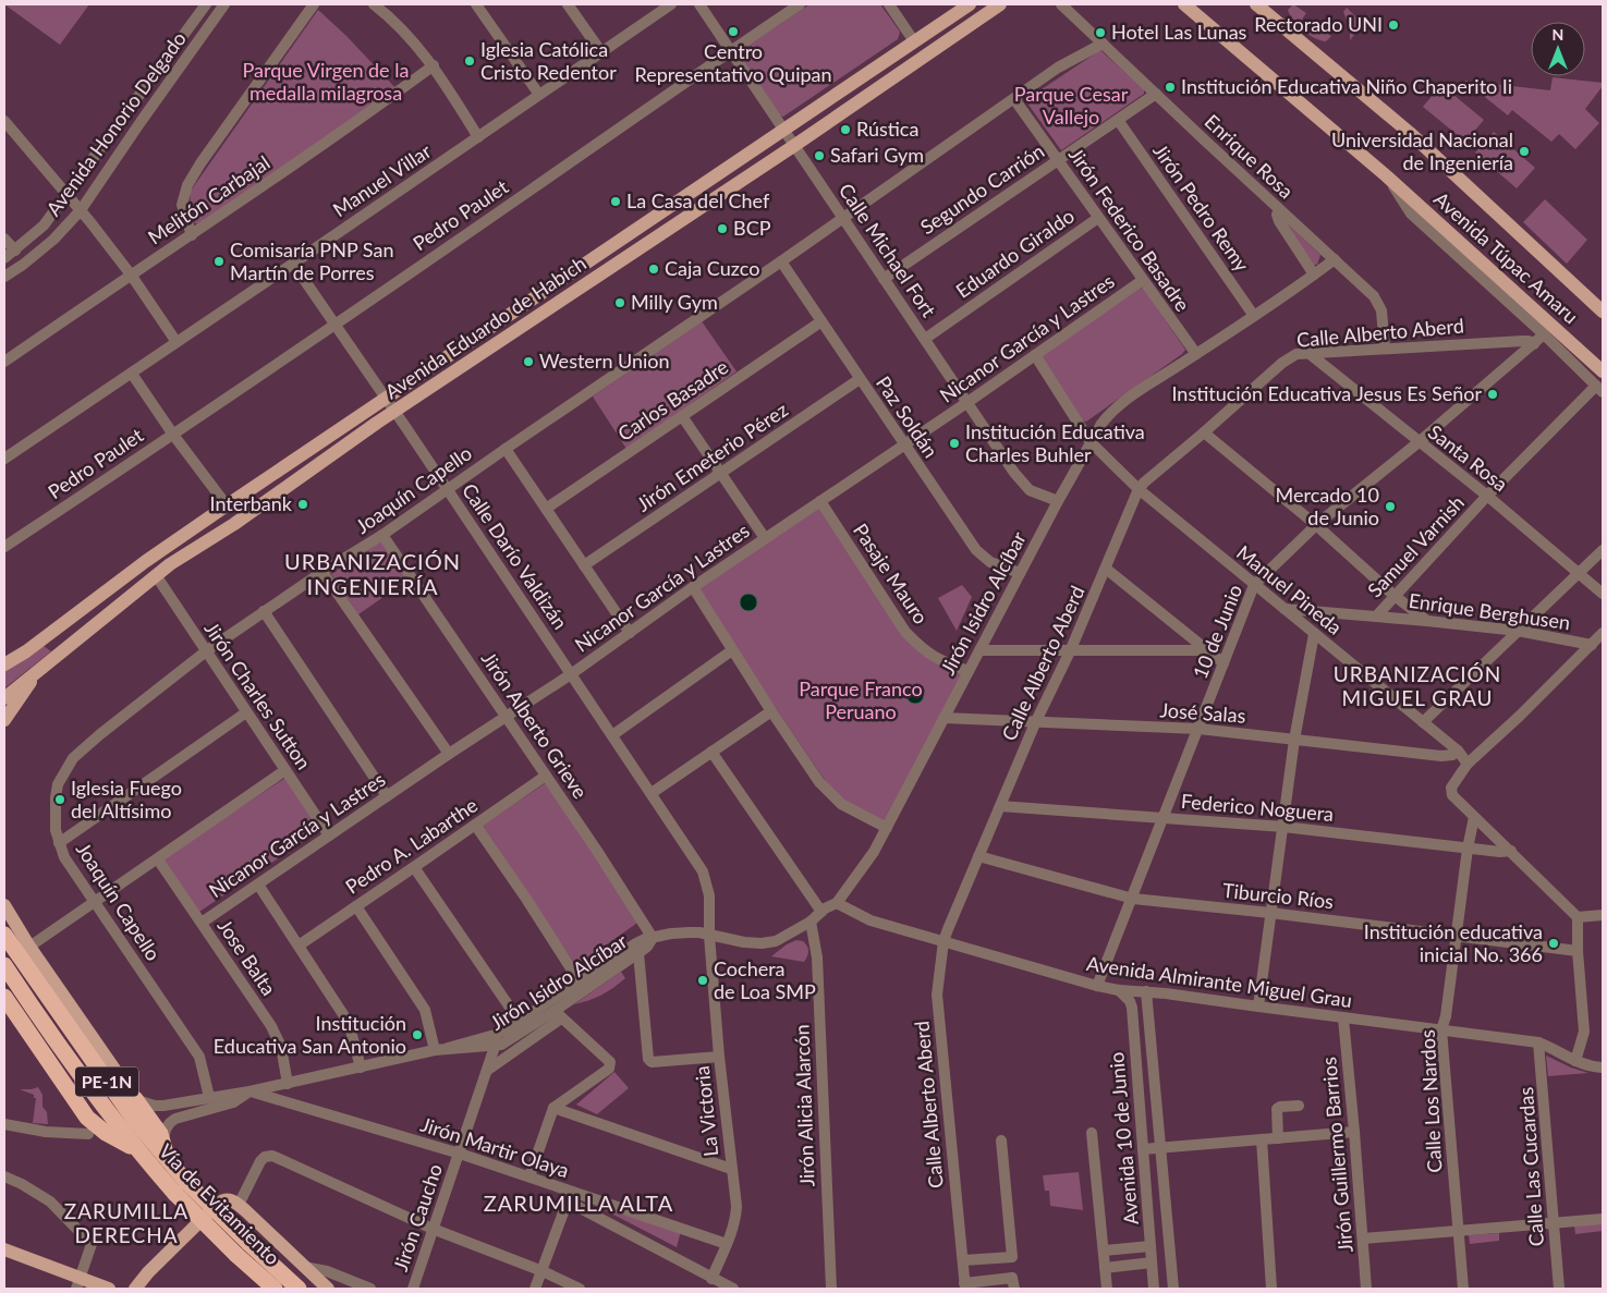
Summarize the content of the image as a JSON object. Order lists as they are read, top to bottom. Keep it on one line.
{"streets":{"highway":["PE-1N","Vía de Evitamiento"],"main road":["Avenida Túpac Amaru","Avenida Eduardo de Habich"],"street":["Avenida Honorio Delgado","Enrique Rosa","Manuel Villar","Segundo Carrión","Melitón Carbajal","Jirón Pedro Remy","Pedro Paulet","Jirón Federico Basadre","Calle Michael Fort","Eduardo Giraldo","Calle Alberto Aberd","Nicanor García y Lastres","Carlos Basadre","Paz Soldán","Jirón Emeterio Pérez","Santa Rosa","Joaquín Capello","Samuel Varnish","Calle Darío Valdizán","Pasaje Mauro","Manuel Pineda","Jirón Isidro Alcíbar","Enrique Berghusen","10 de Junio","Jirón Charles Sutton","José Salas","Jirón Alberto Grieve","Federico Noguera","Pedro A. Labarthe","Tiburcio Ríos","Jose Balta","Avenida Almirante Miguel Grau","Calle Los Nardos","Jirón Alicia Alarcón","La Victoria","Avenida 10 de Junio","Jirón Martir Olaya","Jirón Guillermo Barrios","Calle Las Cucardas","Jirón Caucho"]},"crossings":[["Enrique Rosa","Segundo Carrión"],["Enrique Rosa","Calle Alberto Aberd"],["Enrique Rosa","Joaquín Capello"],["Enrique Rosa","Jirón Isidro Alcíbar"],["Manuel Villar","Calle Darío Valdizán"],["Segundo Carrión","Jirón Pedro Remy"],["Segundo Carrión","Jirón Federico Basadre"],["Segundo Carrión","Calle Michael Fort"],["Jirón Pedro Remy","Jirón Isidro Alcíbar"],["Pedro Paulet","Calle Michael Fort"],["Pedro Paulet","Calle Darío Valdizán"],["Jirón Federico Basadre","Eduardo Giraldo"],["Jirón Federico Basadre","Nicanor García y Lastres"],["Jirón Federico Basadre","Joaquín Capello"],["Jirón Federico Basadre","Jirón Isidro Alcíbar"],["Calle Michael Fort","Eduardo Giraldo"],["Calle Michael Fort","Avenida Eduardo de Habich"],["Calle Michael Fort","Nicanor García y Lastres"],["Calle Michael Fort","Joaquín Capello"],["Calle Michael Fort","Jirón Isidro Alcíbar"],["Avenida Eduardo de Habich","Calle Darío Valdizán"],["Avenida Eduardo de Habich","Jirón Charles Sutton"],["Calle Alberto Aberd","Santa Rosa"],["Calle Alberto Aberd","Manuel Pineda"],["Calle Alberto Aberd","10 de Junio"],["Calle Alberto Aberd","José Salas"],["Calle Alberto Aberd","Federico Noguera"],["Calle Alberto Aberd","Tiburcio Ríos"],["Calle Alberto Aberd","Avenida Almirante Miguel Grau"],["Nicanor García y Lastres","Paz Soldán"],["Nicanor García y Lastres","Calle Darío Valdizán"],["Nicanor García y Lastres","Pasaje Mauro"],["Nicanor García y Lastres","Manuel Pineda"],["Nicanor García y Lastres","Jirón Charles Sutton"],["Nicanor García y Lastres","Jirón Alberto Grieve"],["Nicanor García y Lastres","Jose Balta"],["Carlos Basadre","Paz Soldán"],["Paz Soldán","Jirón Emeterio Pérez"],["Paz Soldán","Joaquín Capello"],["Paz Soldán","Jirón Isidro Alcíbar"],["Santa Rosa","Samuel Varnish"],["Santa Rosa","10 de Junio"],["Joaquín Capello","Calle Darío Valdizán"],["Joaquín Capello","Jirón Isidro Alcíbar"],["Joaquín Capello","Jirón Charles Sutton"],["Joaquín Capello","Jirón Alberto Grieve"],["Samuel Varnish","Enrique Berghusen"],["Calle Darío Valdizán","Jirón Isidro Alcíbar"],["Calle Darío Valdizán","La Victoria"],["Pasaje Mauro","Jirón Isidro Alcíbar"],["Manuel Pineda","Jirón Isidro Alcíbar"],["Manuel Pineda","Enrique Berghusen"],["Manuel Pineda","10 de Junio"],["Manuel Pineda","José Salas"],["Jirón Isidro Alcíbar","José Salas"],["Jirón Isidro Alcíbar","Jirón Alberto Grieve"],["Jirón Isidro Alcíbar","Jose Balta"],["Jirón Isidro Alcíbar","Avenida Almirante Miguel Grau"],["Jirón Isidro Alcíbar","PE-1N"],["Jirón Isidro Alcíbar","Jirón Alicia Alarcón"],["Jirón Isidro Alcíbar","La Victoria"],["Jirón Isidro Alcíbar","Jirón Martir Olaya"],["Jirón Isidro Alcíbar","Vía de Evitamiento"],["Jirón Isidro Alcíbar","Jirón Caucho"],["10 de Junio","José Salas"],["10 de Junio","Federico Noguera"],["10 de Junio","Tiburcio Ríos"],["10 de Junio","Avenida Almirante Miguel Grau"],["Jirón Alberto Grieve","Pedro A. Labarthe"],["Federico Noguera","Calle Los Nardos"],["Tiburcio Ríos","Calle Los Nardos"],["Avenida Almirante Miguel Grau","Calle Los Nardos"],["Avenida Almirante Miguel Grau","Avenida 10 de Junio"],["Avenida Almirante Miguel Grau","Jirón Guillermo Barrios"],["Avenida Almirante Miguel Grau","Calle Las Cucardas"],["PE-1N","Vía de Evitamiento"],["La Victoria","Jirón Martir Olaya"],["Jirón Martir Olaya","Jirón Caucho"]],"districts":["URBANIZACIÓN INGENIERÍA","URBANIZACIÓN MIGUEL GRAU","ZARUMILLA ALTA","ZARUMILLA DERECHA"],"parks":["Parque Virgen de la medalla milagrosa","Parque Cesar Vallejo","Parque Franco Peruano"],"places":["Rectorado UNI","Centro Representativo Quipan","Hotel Las Lunas","Iglesia Católica Cristo Redentor","Institución Educativa Niño Chaperito Ii","Rústica","Universidad Nacional de Ingeniería","Safari Gym","La Casa del Chef","BCP","Comisaría PNP San Martín de Porres","Caja Cuzco","Milly Gym","Western Union","Institución Educativa Jesus Es Señor","Institución Educativa Charles Buhler","Interbank","Mercado 10 de Junio","Iglesia Fuego del Altísimo","Institución educativa inicial No. 366","Cochera de Loa SMP","Institución Educativa San Antonio"],"north":"top"}
